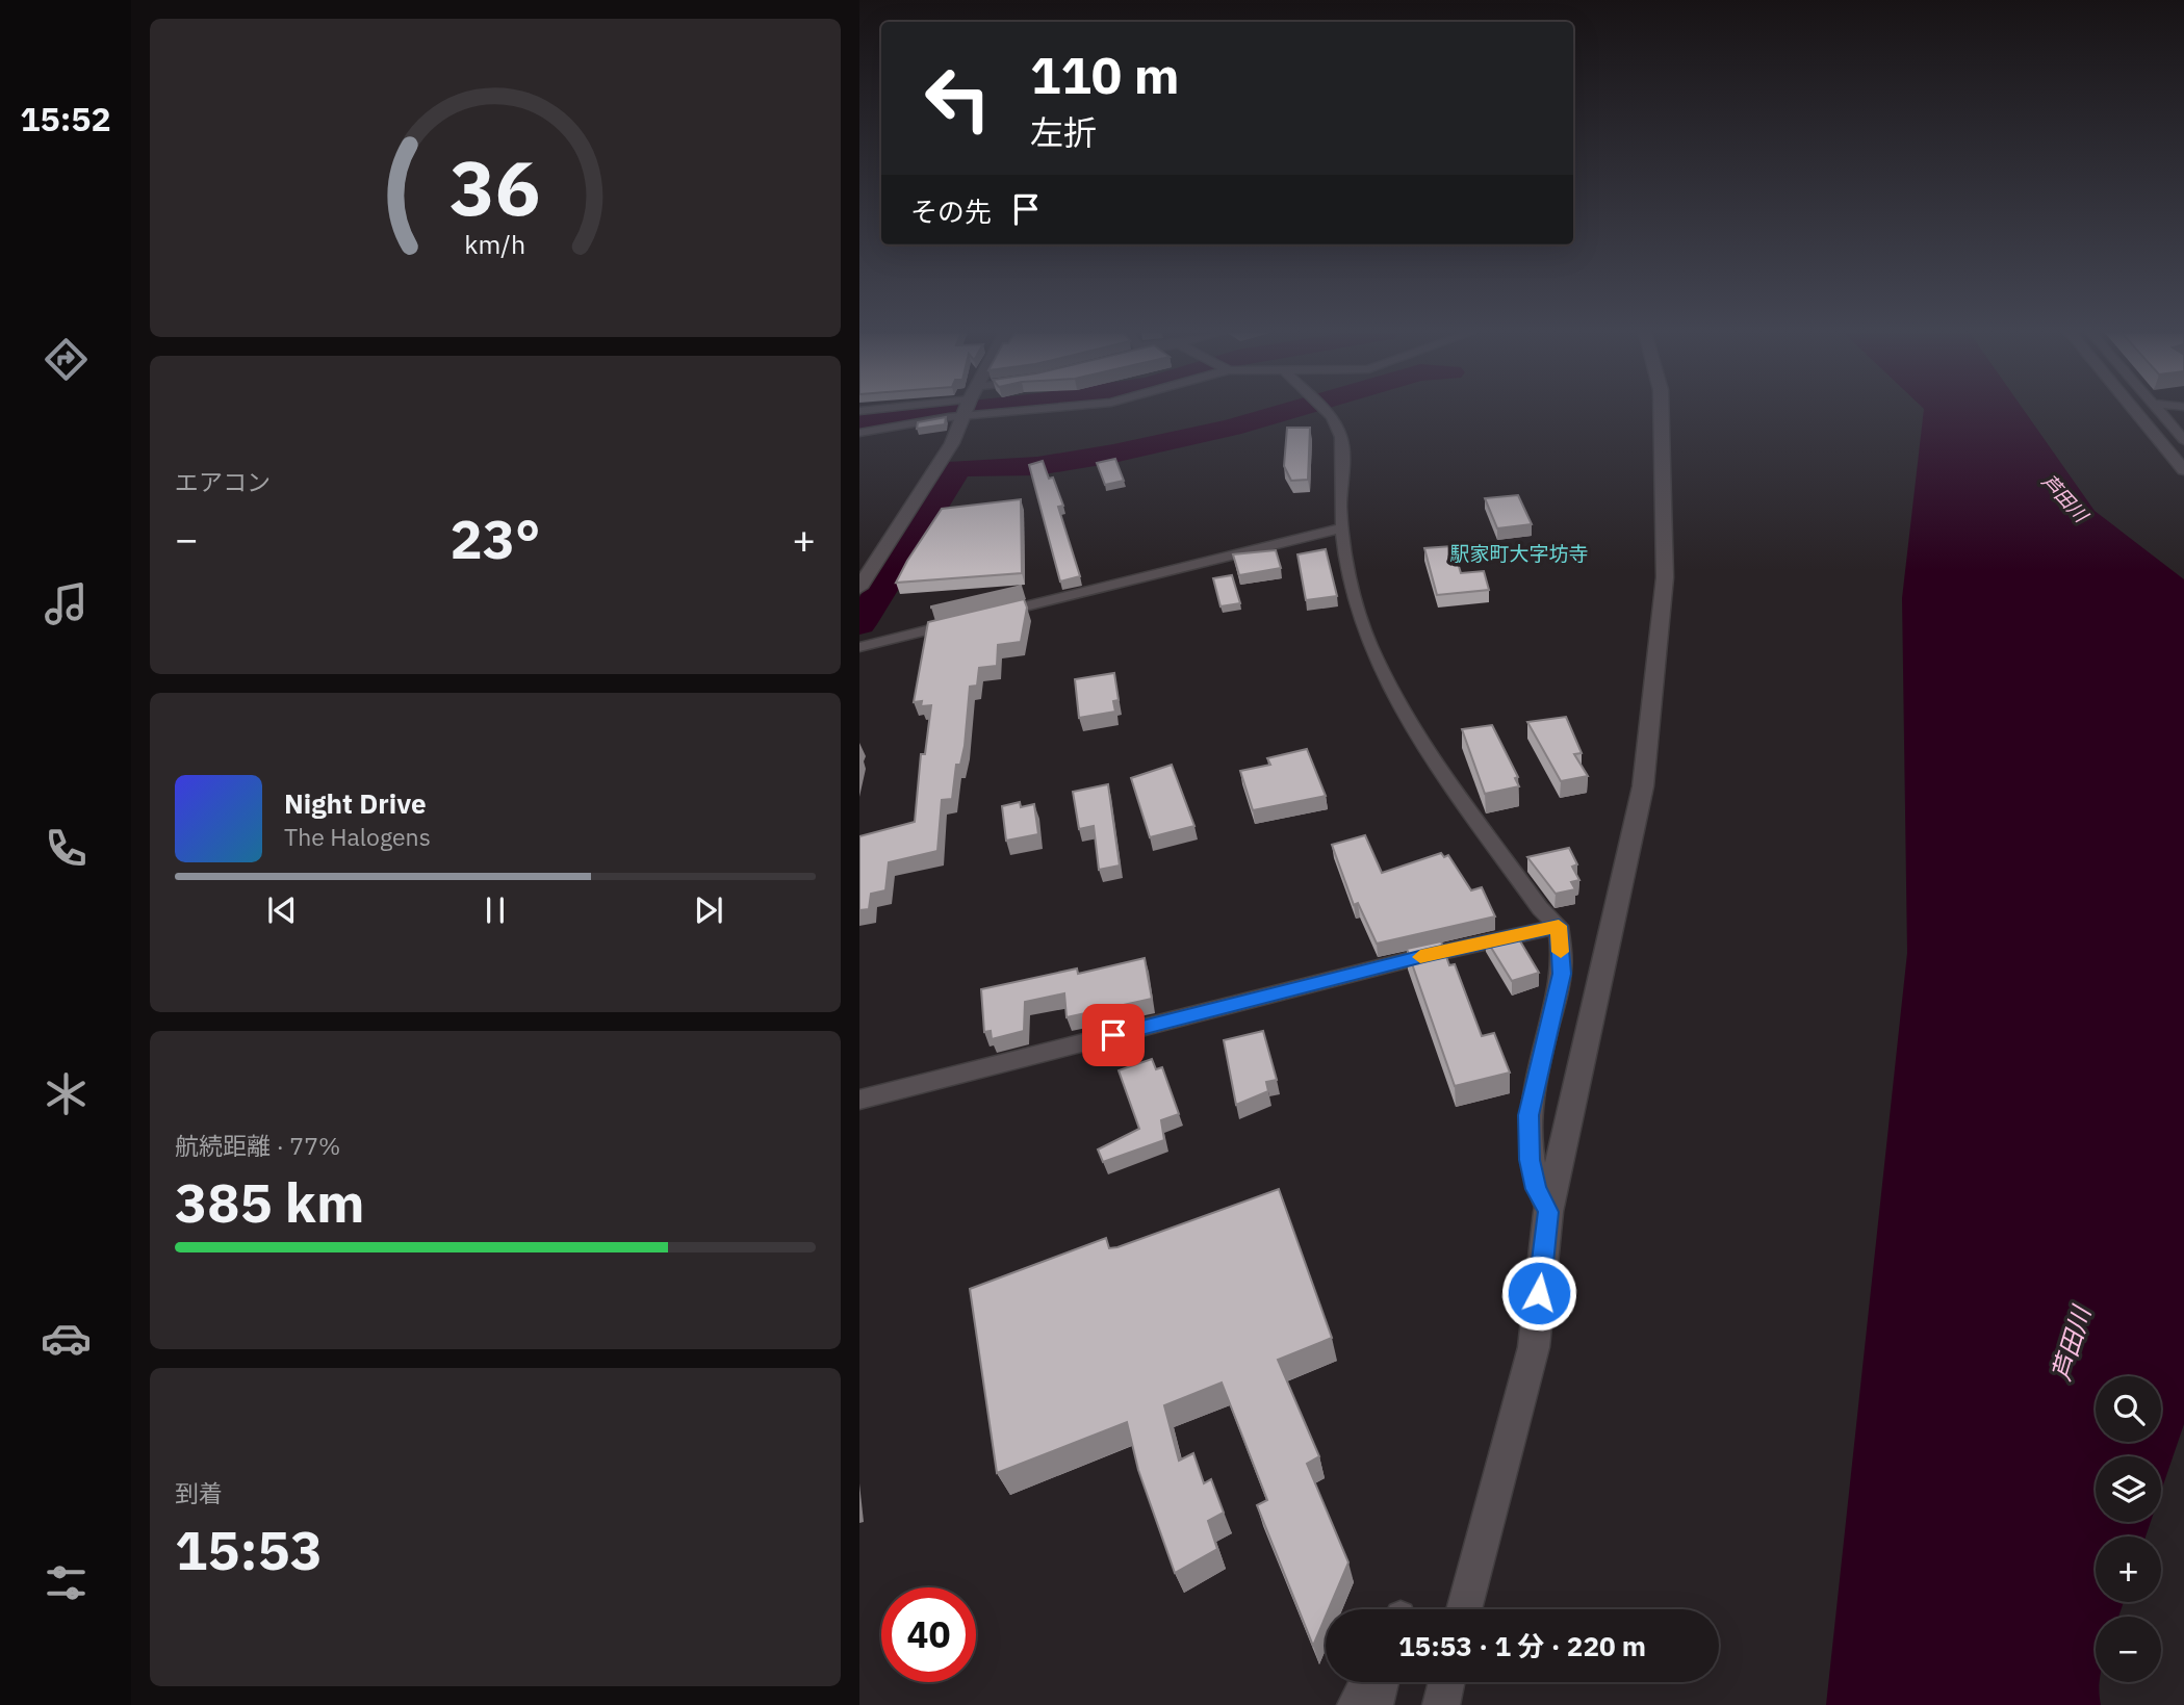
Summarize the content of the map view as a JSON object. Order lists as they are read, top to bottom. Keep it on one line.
{"districts":["駅家町大字坊寺"],"water":["芦田川"],"page":{"tabs":"15:52","turn":["110 m","左折"],"then":"その先","tile":["エアコン",["航続距離 · 77%","385 km"],["到着","15:53"]],"heat":["−","23°","+"],"song":["Night Drive","The Halogens"],"map_buttons":["+","−"],"limit":"40","trip":"15:53 · 1 分 · 220 m","gauge":["36","km/h"]}}
